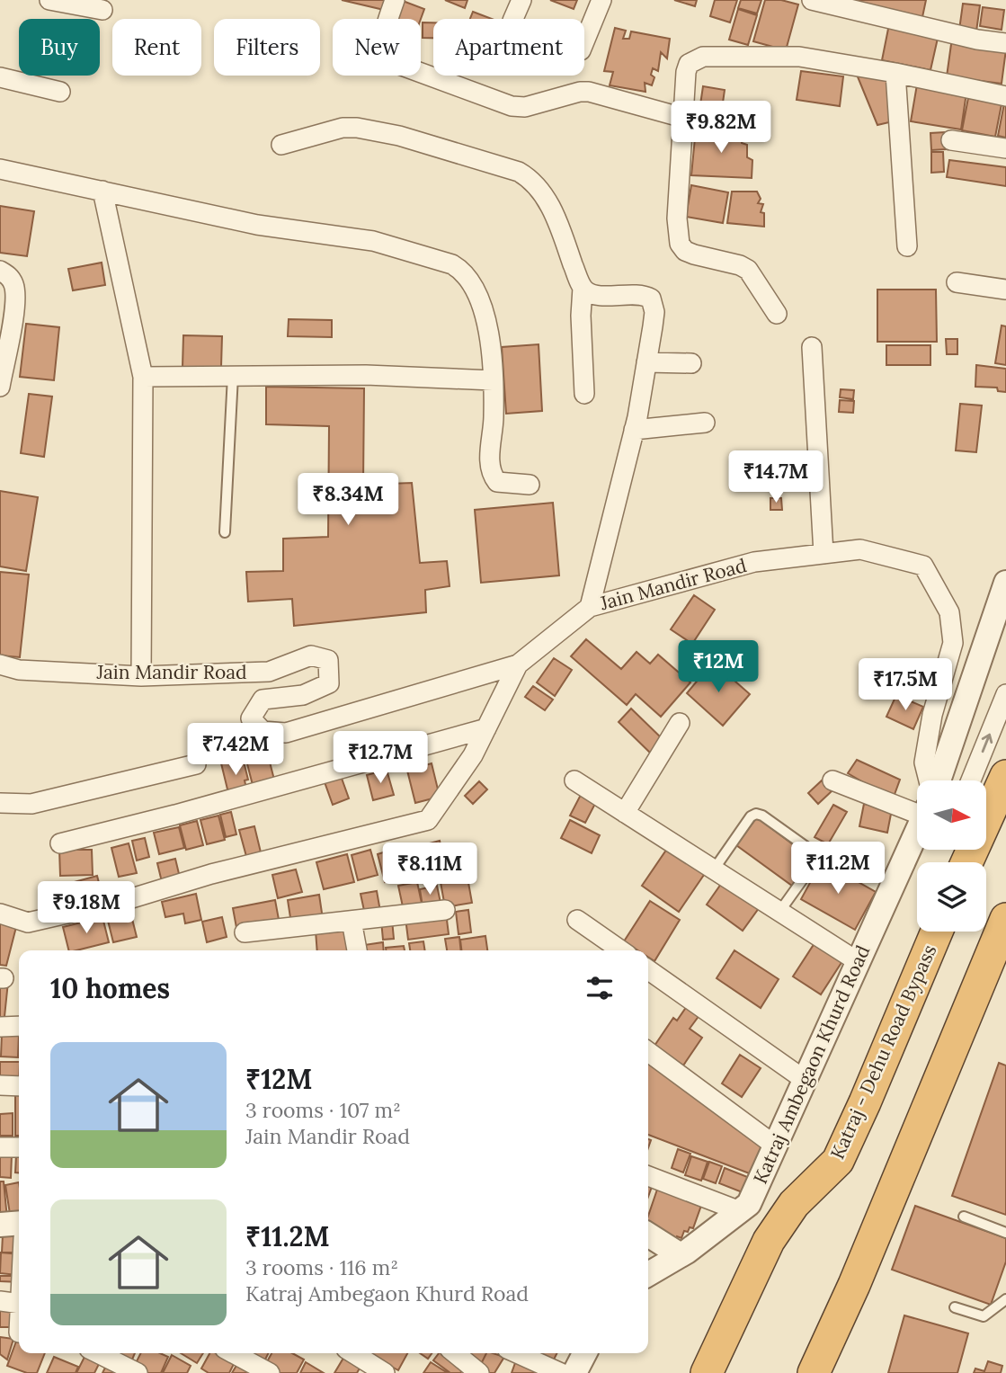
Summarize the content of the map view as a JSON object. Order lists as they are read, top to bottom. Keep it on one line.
{"streets":{"highway":["Katraj - Dehu Road Bypass"],"street":["Jain Mandir Road","Katraj Ambegaon Khurd Road"]},"north":"right","page":{"chip":["Buy","Rent","Filters","New","Apartment"],"price":["₹9.82M","₹14.7M","₹8.34M","₹12M","₹17.5M","₹7.42M","₹12.7M","₹11.2M","₹8.11M","₹9.18M"],"heading":"10 homes","list":[{"name":"₹12M","note":"3 rooms · 107 m² · Jain Mandir Road"},{"name":"₹11.2M","note":"3 rooms · 116 m² · Katraj Ambegaon Khurd Road"}]}}
